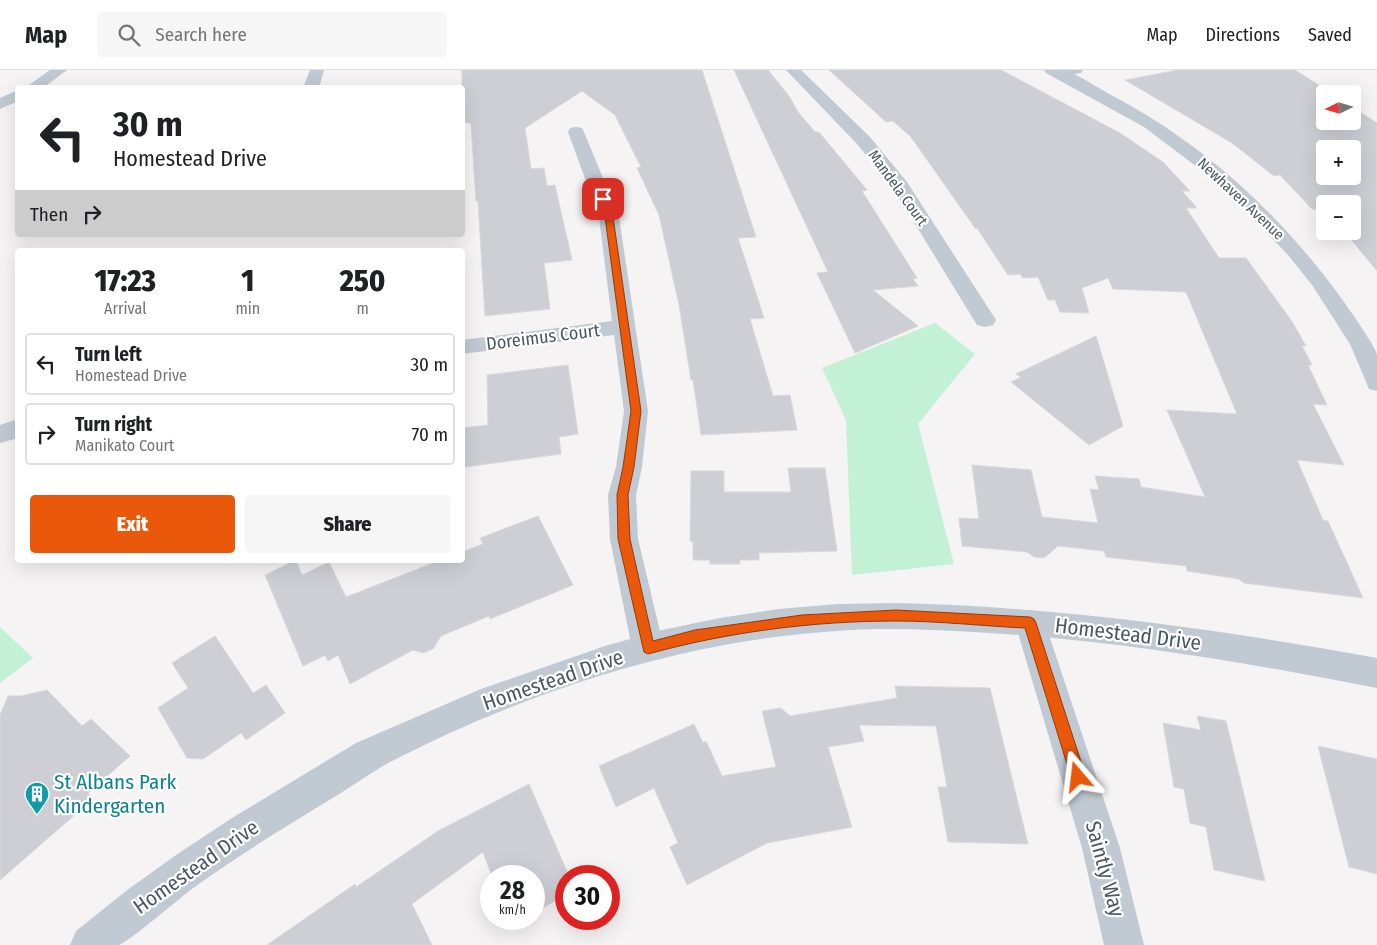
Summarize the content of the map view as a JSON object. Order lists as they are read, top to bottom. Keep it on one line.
{"streets":{"street":["Mandela Court","Newhaven Avenue","Doreimus Court","Homestead Drive","Saintly Way"]},"crossings":[["Homestead Drive","Saintly Way"]],"places":{"building":["St Albans Park Kindergarten"]},"north":"left","page":{"header":"Map","search":"Search here","nav":["Map","Directions","Saved"],"map_buttons":["+","−"],"turn":["30 m","Homestead Drive"],"then":"Then","eta":["17:23","Arrival","1","min","250","m"],"list":[{"name":"Turn left","note":"Homestead Drive","value":"30 m"},{"name":"Turn right","note":"Manikato Court","value":"70 m"}],"buttons":["Exit","Share"],"speed":"28 km/h","limit":"30"}}
